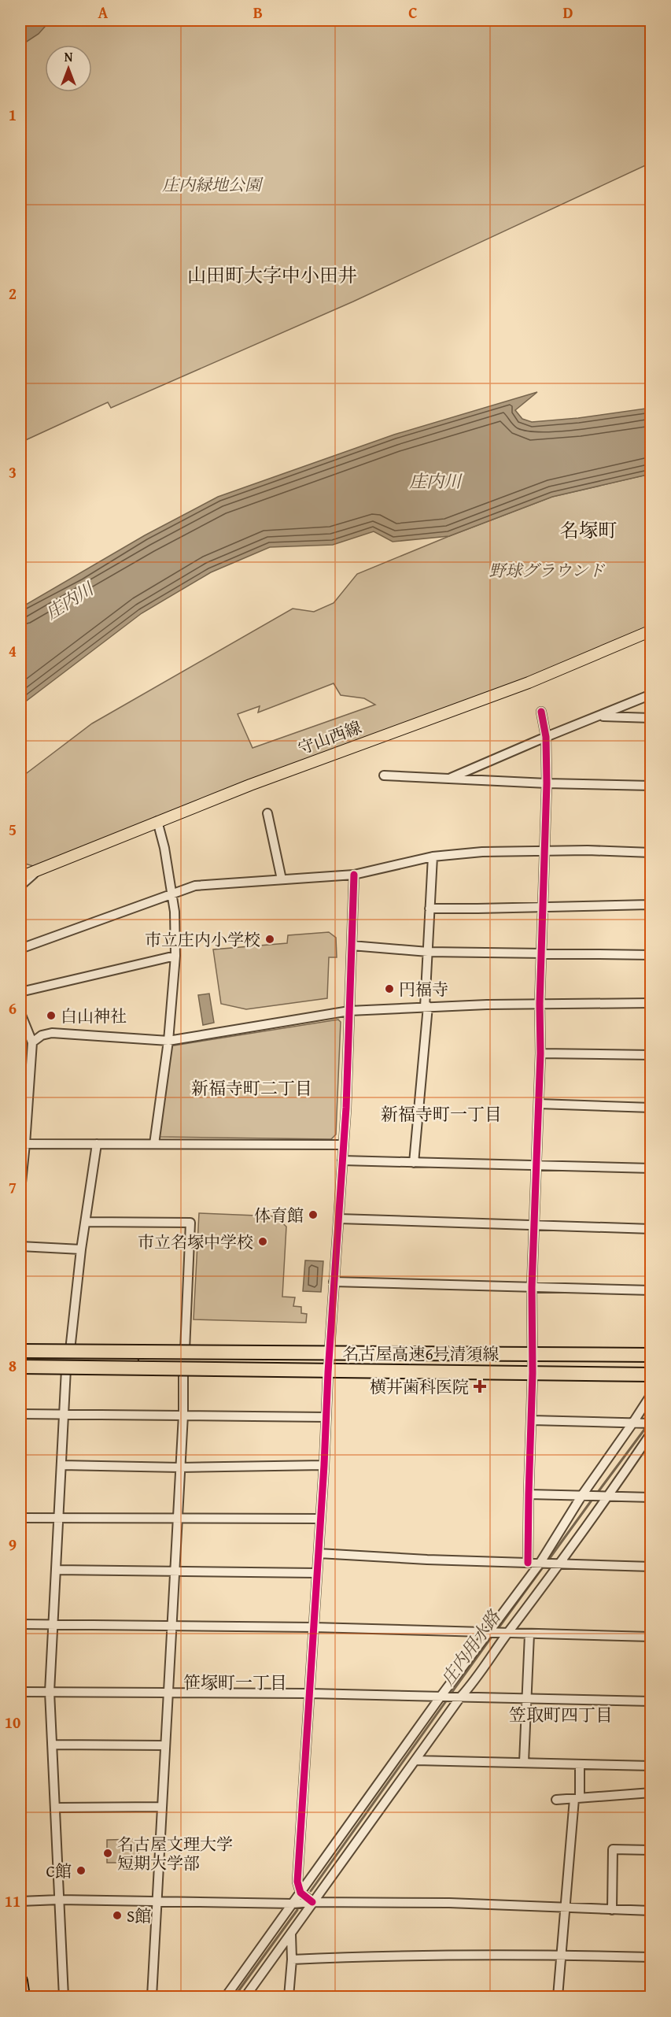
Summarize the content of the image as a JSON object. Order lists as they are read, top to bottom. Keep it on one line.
{"streets":{"highway":["名古屋高速6号清須線"],"main road":["守山西線"]},"districts":["山田町大字中小田井","名塚町","新福寺町二丁目","新福寺町一丁目","笹塚町一丁目","笠取町四丁目"],"water":["庄内川","庄内用水路"],"parks":["庄内緑地公園","野球グラウンド"],"places":{"other":["市立庄内小学校","円福寺","白山神社","体育館","市立名塚中学校","名古屋文理大学 短期大学部","C館","S館"],"health":["横井歯科医院"]},"north":"top","grid":{"columns":["A","B","C","D"],"rows":["1","2","3","4","5","6","7","8","9","10","11"]}}
